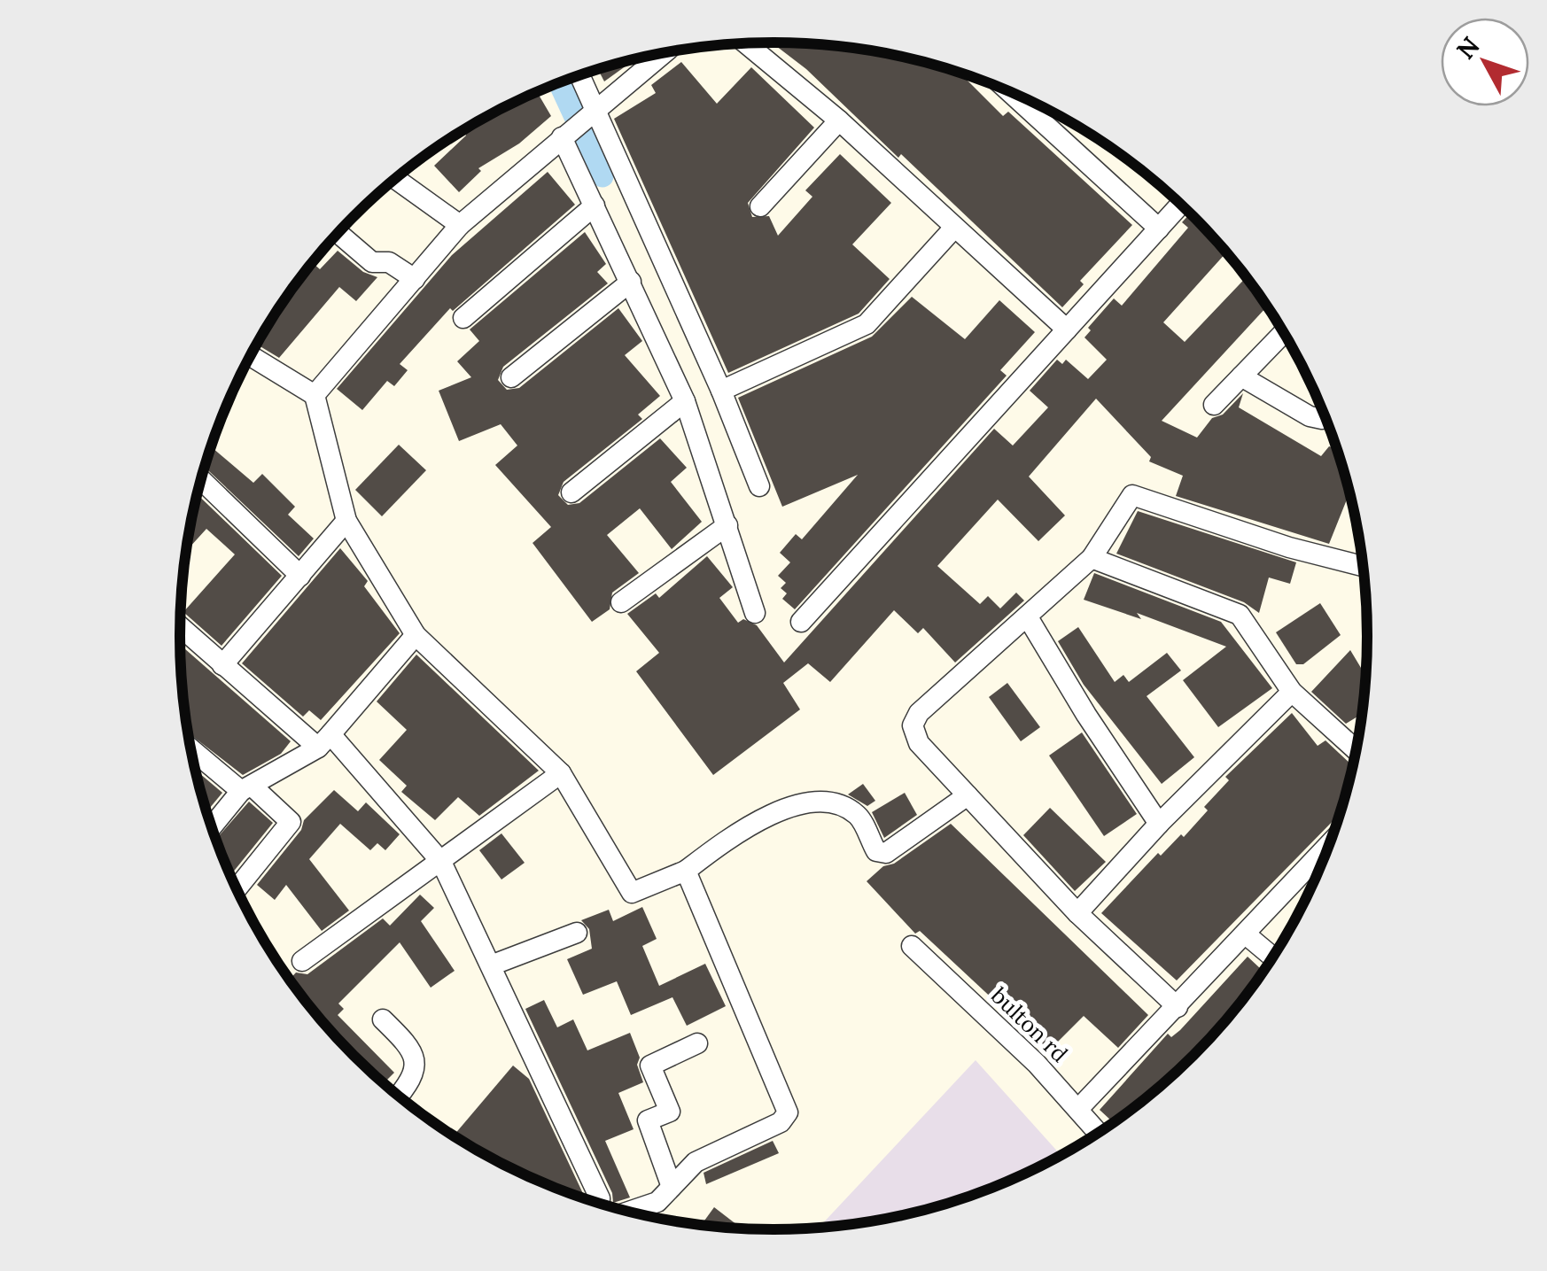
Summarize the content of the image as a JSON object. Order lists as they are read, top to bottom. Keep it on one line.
{"streets":{"street":["bulton rd"]},"north":"top left"}
